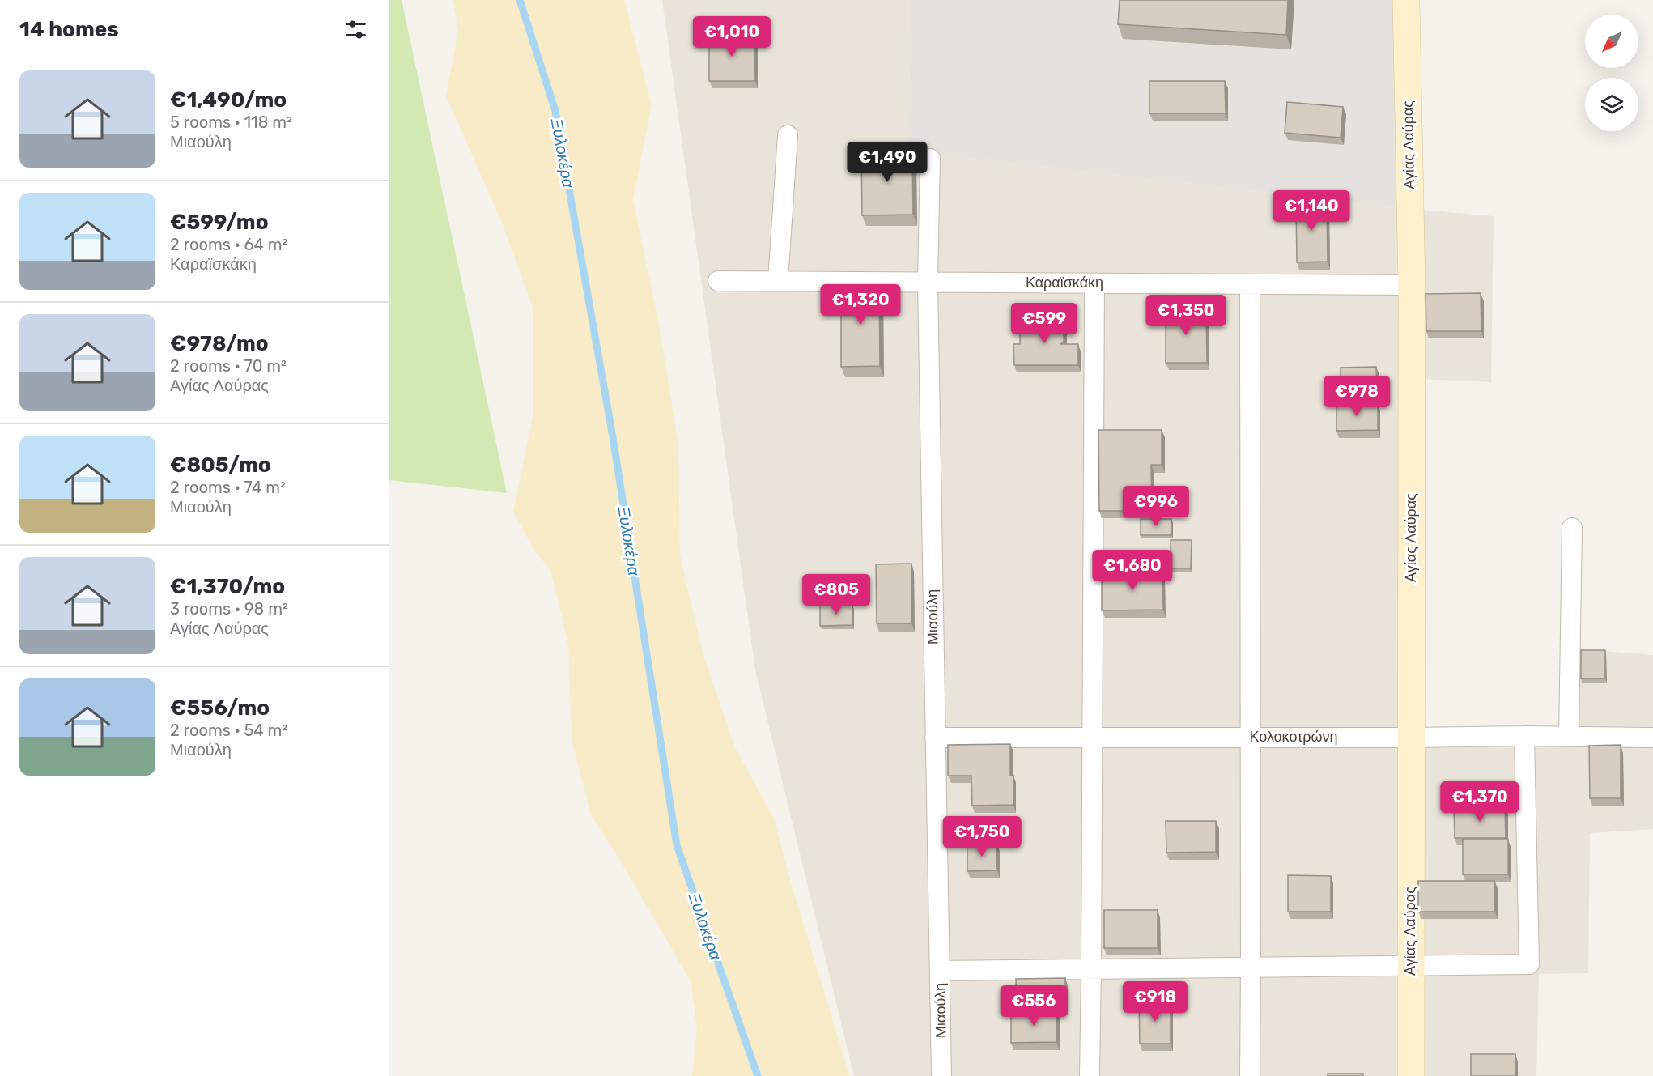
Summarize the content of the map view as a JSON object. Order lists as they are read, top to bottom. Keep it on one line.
{"streets":{"street":["Αγίας Λαύρας","Καραϊσκάκη","Μιαούλη","Κολοκοτρώνη"]},"crossings":[["Αγίας Λαύρας","Καραϊσκάκη"],["Αγίας Λαύρας","Κολοκοτρώνη"],["Καραϊσκάκη","Μιαούλη"],["Μιαούλη","Κολοκοτρώνη"]],"water":["Ξυλοκέρα"],"north":"bottom left","page":{"heading":"14 homes","price":["€1,010","€1,490","€1,140","€1,320","€1,350","€599","€978","€996","€1,680","€805","€1,370","€1,750","€918","€556"],"list":[{"name":"€1,490/mo","note":"5 rooms · 118 m² · Μιαούλη"},{"name":"€599/mo","note":"2 rooms · 64 m² · Καραϊσκάκη"},{"name":"€978/mo","note":"2 rooms · 70 m² · Αγίας Λαύρας"},{"name":"€805/mo","note":"2 rooms · 74 m² · Μιαούλη"},{"name":"€1,370/mo","note":"3 rooms · 98 m² · Αγίας Λαύρας"},{"name":"€556/mo","note":"2 rooms · 54 m² · Μιαούλη"}]}}
